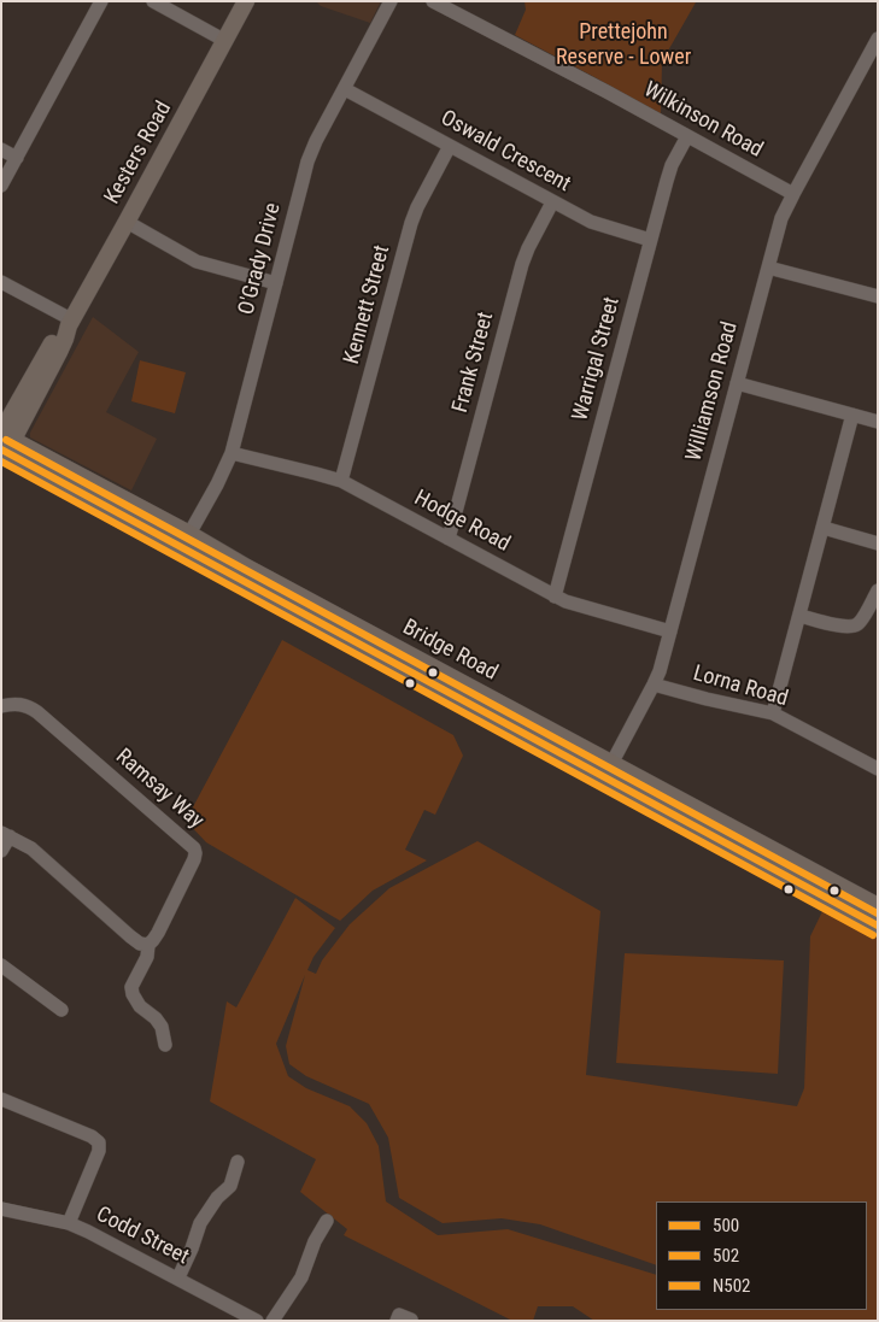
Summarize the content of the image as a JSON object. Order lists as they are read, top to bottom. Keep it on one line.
{"streets":{"main road":["Kesters Road","Bridge Road"],"street":["Wilkinson Road","Oswald Crescent","O'Grady Drive","Kennett Street","Warrigal Street","Frank Street","Williamson Road","Hodge Road","Lorna Road","Ramsay Way","Codd Street"]},"crossings":[["Wilkinson Road","Warrigal Street"],["Wilkinson Road","Williamson Road"],["Oswald Crescent","O'Grady Drive"],["Oswald Crescent","Kennett Street"],["Oswald Crescent","Warrigal Street"],["Oswald Crescent","Frank Street"],["Kesters Road","Bridge Road"],["O'Grady Drive","Hodge Road"],["O'Grady Drive","Bridge Road"],["Kennett Street","Hodge Road"],["Warrigal Street","Hodge Road"],["Frank Street","Hodge Road"],["Williamson Road","Hodge Road"],["Williamson Road","Bridge Road"],["Williamson Road","Lorna Road"]],"parks":["Prettejohn Reserve - Lower"],"lines":["transit line N502","transit line 500","transit line 502"],"legend":["500","502","N502"]}
